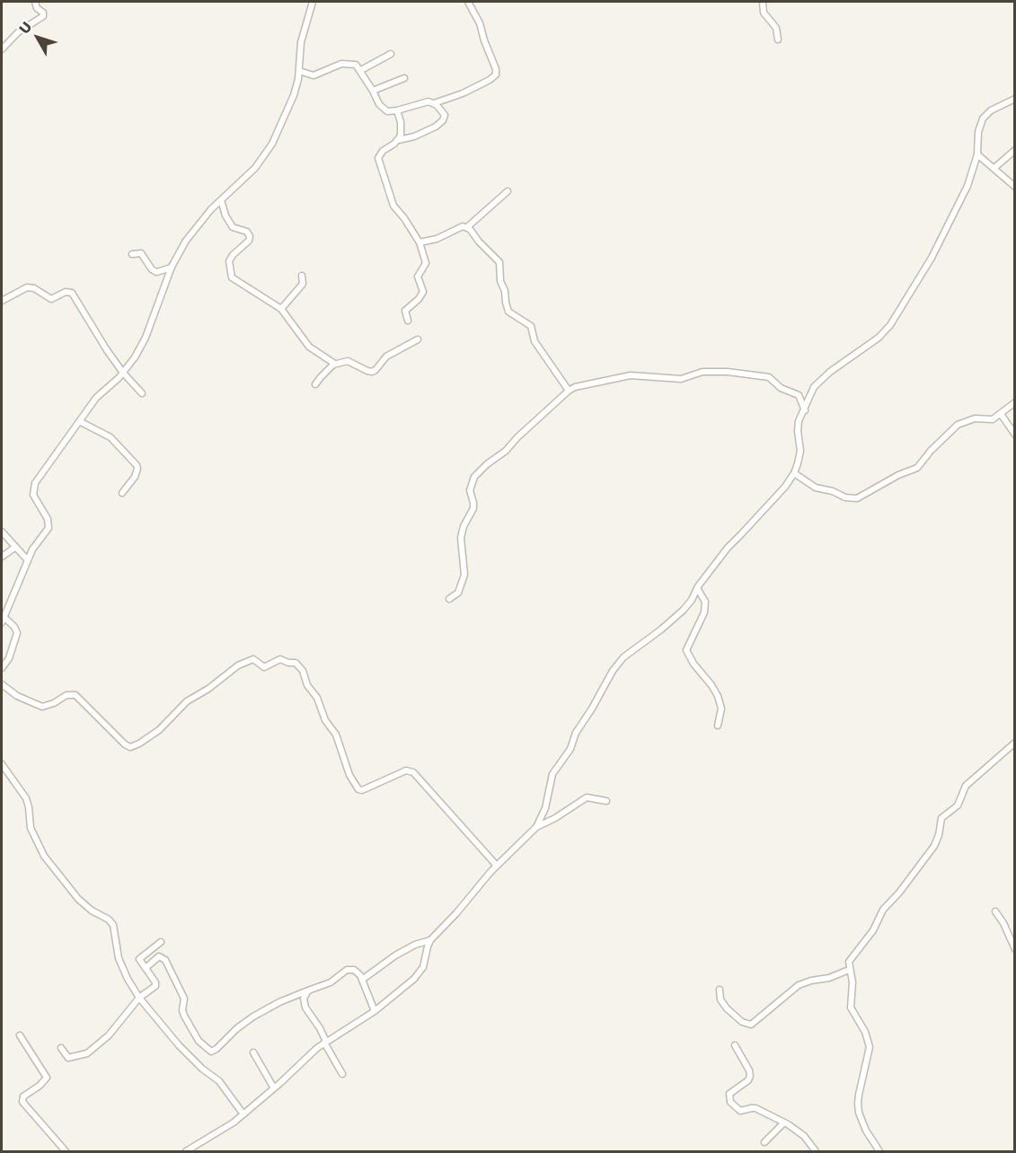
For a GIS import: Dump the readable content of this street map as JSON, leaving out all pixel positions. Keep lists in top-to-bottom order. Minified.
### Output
{"north":"top left"}
